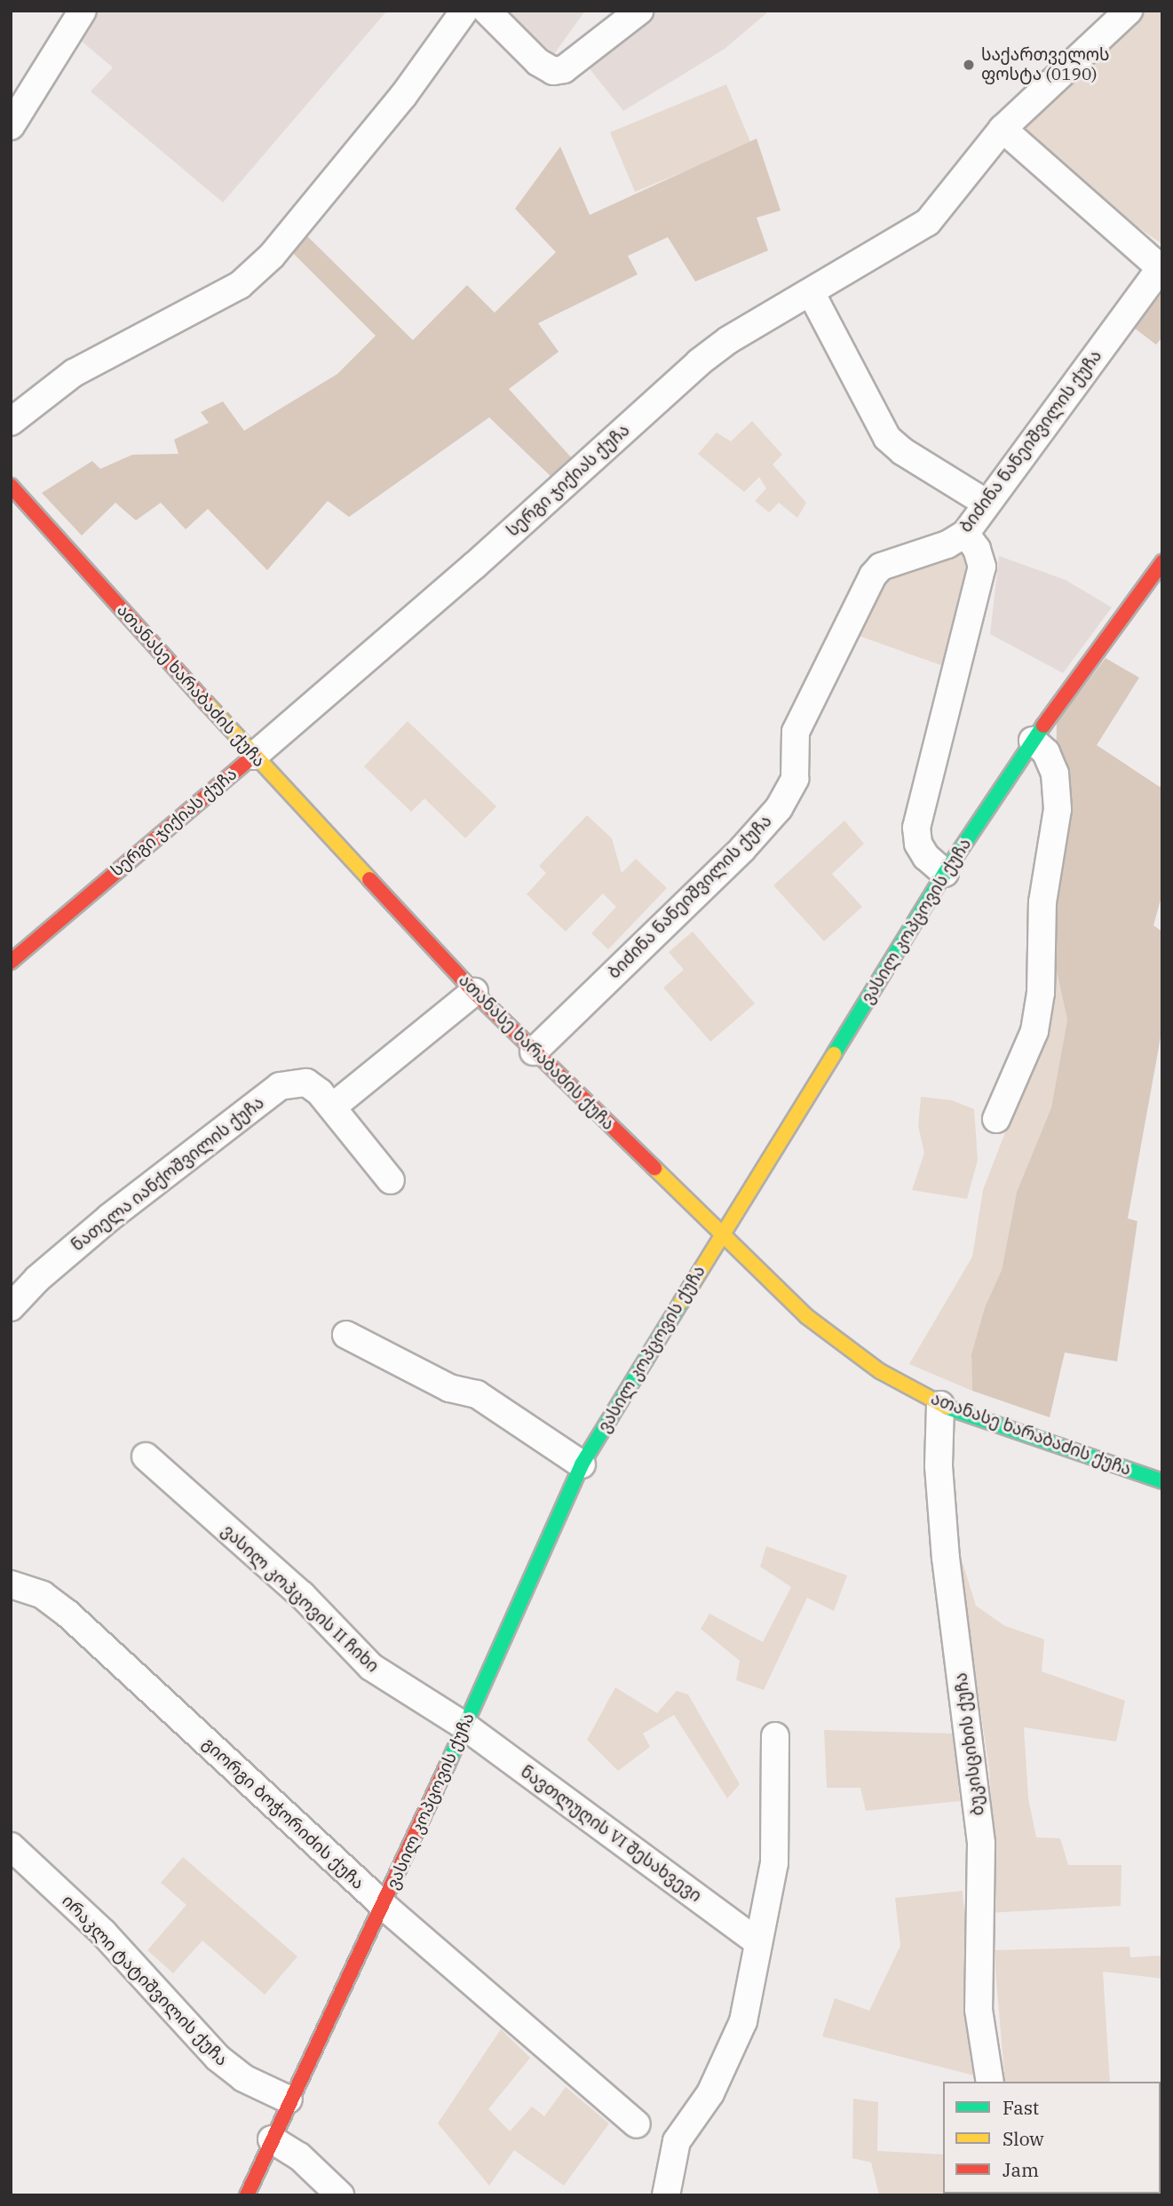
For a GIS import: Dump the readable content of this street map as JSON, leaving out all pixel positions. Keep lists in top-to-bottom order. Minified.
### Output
{"streets":{"street":["ბიძინა ნანეიშვილის ქუჩა","სერგი ჯიქიას ქუჩა","ათანასე ხარაბაძის ქუჩა","ვასილ კოპცოვის ქუჩა","ნათელა იანქოშვილის ქუჩა","ვასილ კოპცოვის II ჩიხი","ბუკისციხის ქუჩა","გიორგი ბოჭორიძის ქუჩა","ნავთლუღის VI შესახვევი","ირაკლი ტატიშვილის ქუჩა"]},"crossings":[["ბიძინა ნანეიშვილის ქუჩა","ათანასე ხარაბაძის ქუჩა"],["სერგი ჯიქიას ქუჩა","ათანასე ხარაბაძის ქუჩა"],["ათანასე ხარაბაძის ქუჩა","ვასილ კოპცოვის ქუჩა"],["ათანასე ხარაბაძის ქუჩა","ბუკისციხის ქუჩა"],["ვასილ კოპცოვის ქუჩა","ვასილ კოპცოვის II ჩიხი"],["ვასილ კოპცოვის ქუჩა","გიორგი ბოჭორიძის ქუჩა"],["ვასილ კოპცოვის ქუჩა","ნავთლუღის VI შესახვევი"],["ვასილ კოპცოვის ქუჩა","ირაკლი ტატიშვილის ქუჩა"],["ვასილ კოპცოვის II ჩიხი","ნავთლუღის VI შესახვევი"]],"places":["საქართველოს ფოსტა (0190)"],"legend":["Fast","Slow","Jam"]}
